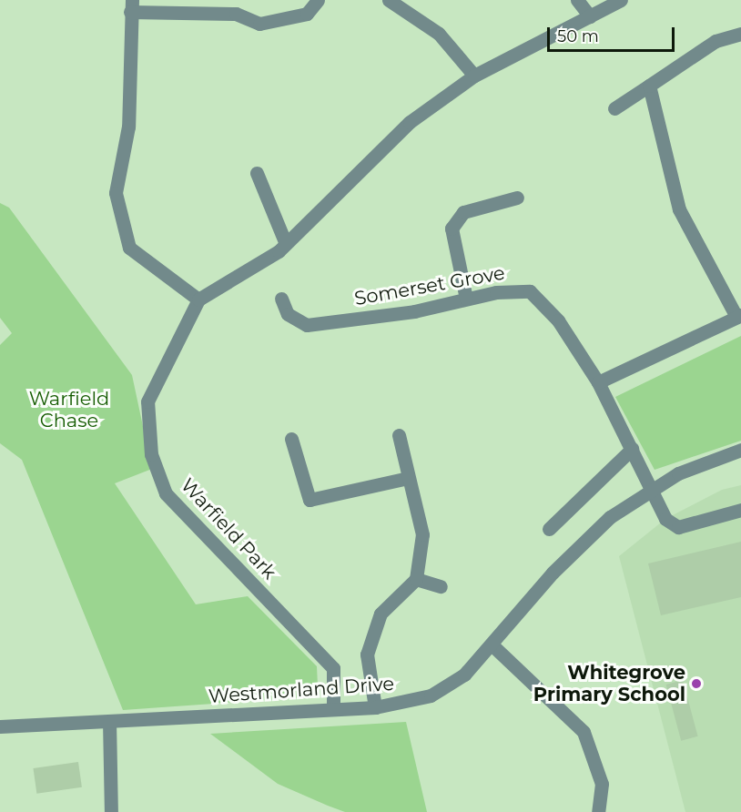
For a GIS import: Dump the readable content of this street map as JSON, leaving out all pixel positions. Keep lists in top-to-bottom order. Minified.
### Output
{"streets":{"street":["Somerset Grove","Warfield Park","Westmorland Drive"]},"crossings":[["Somerset Grove","Westmorland Drive"],["Warfield Park","Westmorland Drive"]],"parks":["Warfield Chase"],"places":["Whitegrove Primary School"],"scale_bar":"50 m"}
